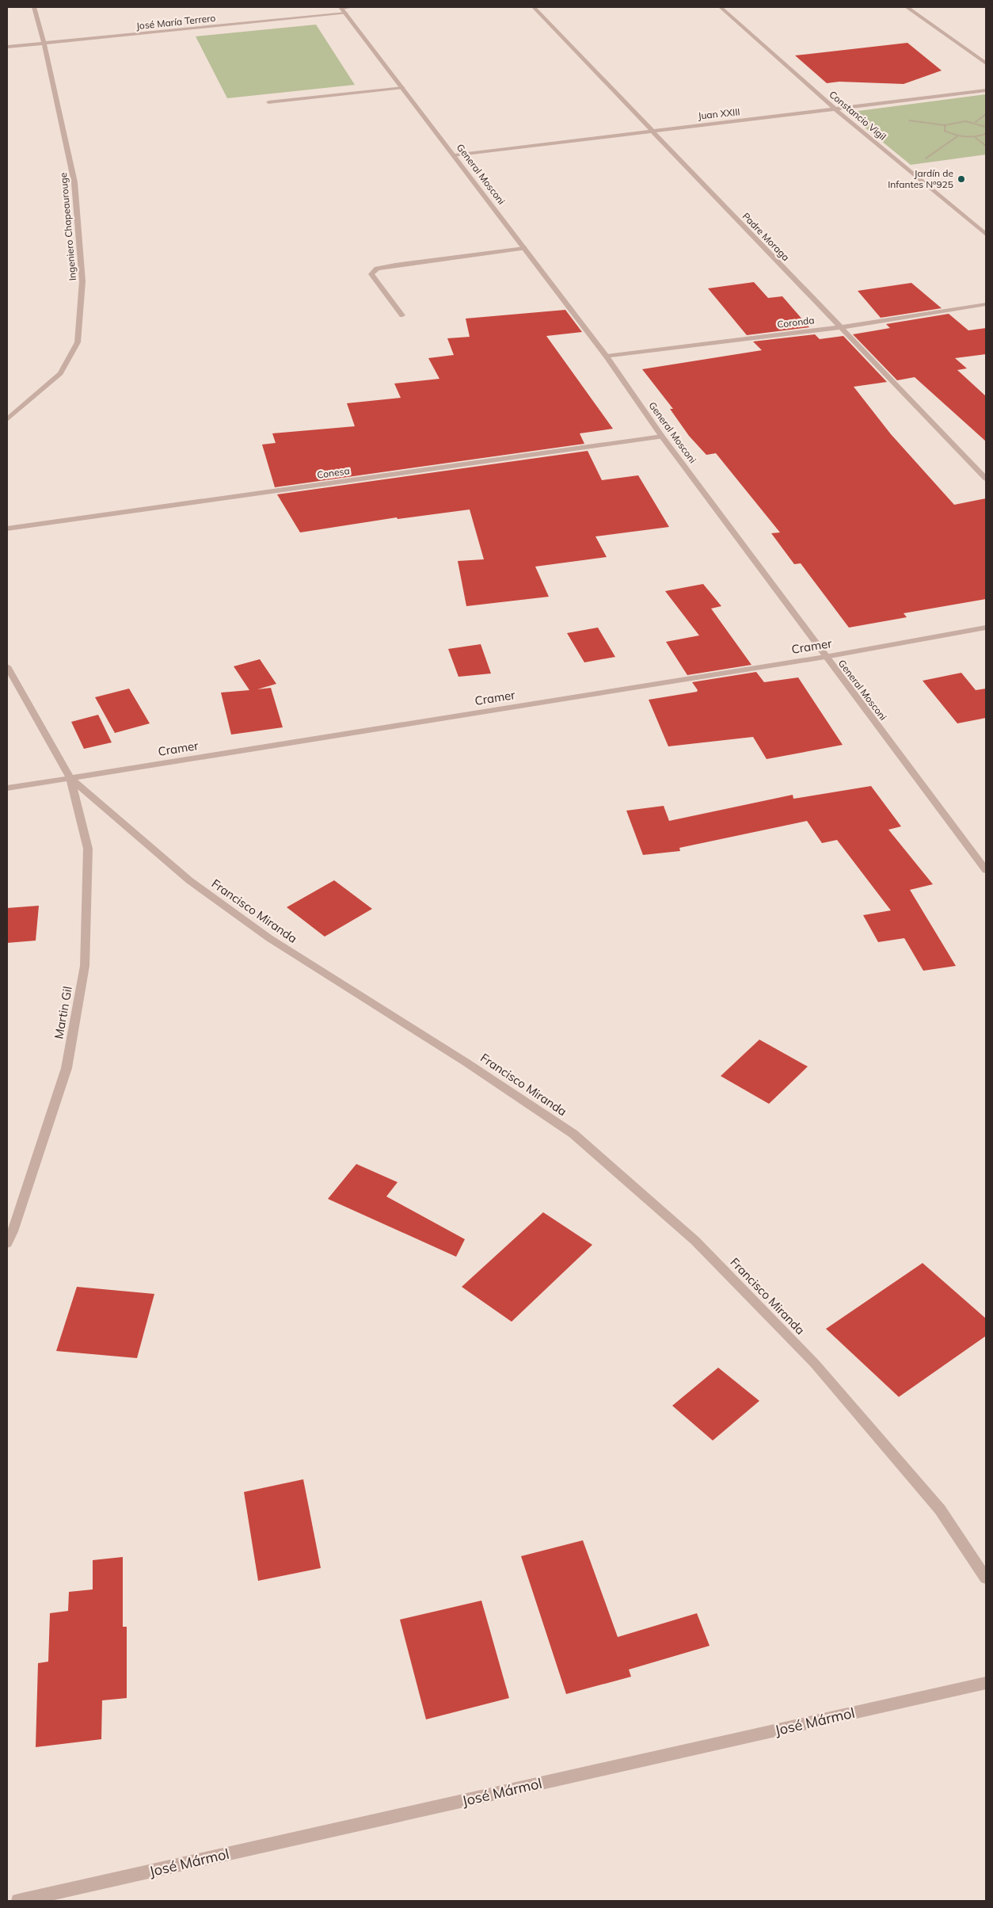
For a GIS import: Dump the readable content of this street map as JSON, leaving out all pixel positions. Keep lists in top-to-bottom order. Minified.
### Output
{"streets":{"street":["José María Terrero","Juan XXIII","Constancio Vigil","General Mosconi","Ingeniero Chapeaurouge","Padre Moraga","Coronda","Conesa","Cramer","Francisco Miranda","Martin Gil","José Mármol"]},"crossings":[["José María Terrero","General Mosconi"],["José María Terrero","Ingeniero Chapeaurouge"],["Juan XXIII","Constancio Vigil"],["Juan XXIII","General Mosconi"],["Juan XXIII","Padre Moraga"],["General Mosconi","Coronda"],["General Mosconi","Conesa"],["General Mosconi","Cramer"],["Padre Moraga","Coronda"],["Cramer","Francisco Miranda"],["Cramer","Martin Gil"],["Francisco Miranda","Martin Gil"]],"places":["Jardín de Infantes Nº925"]}
